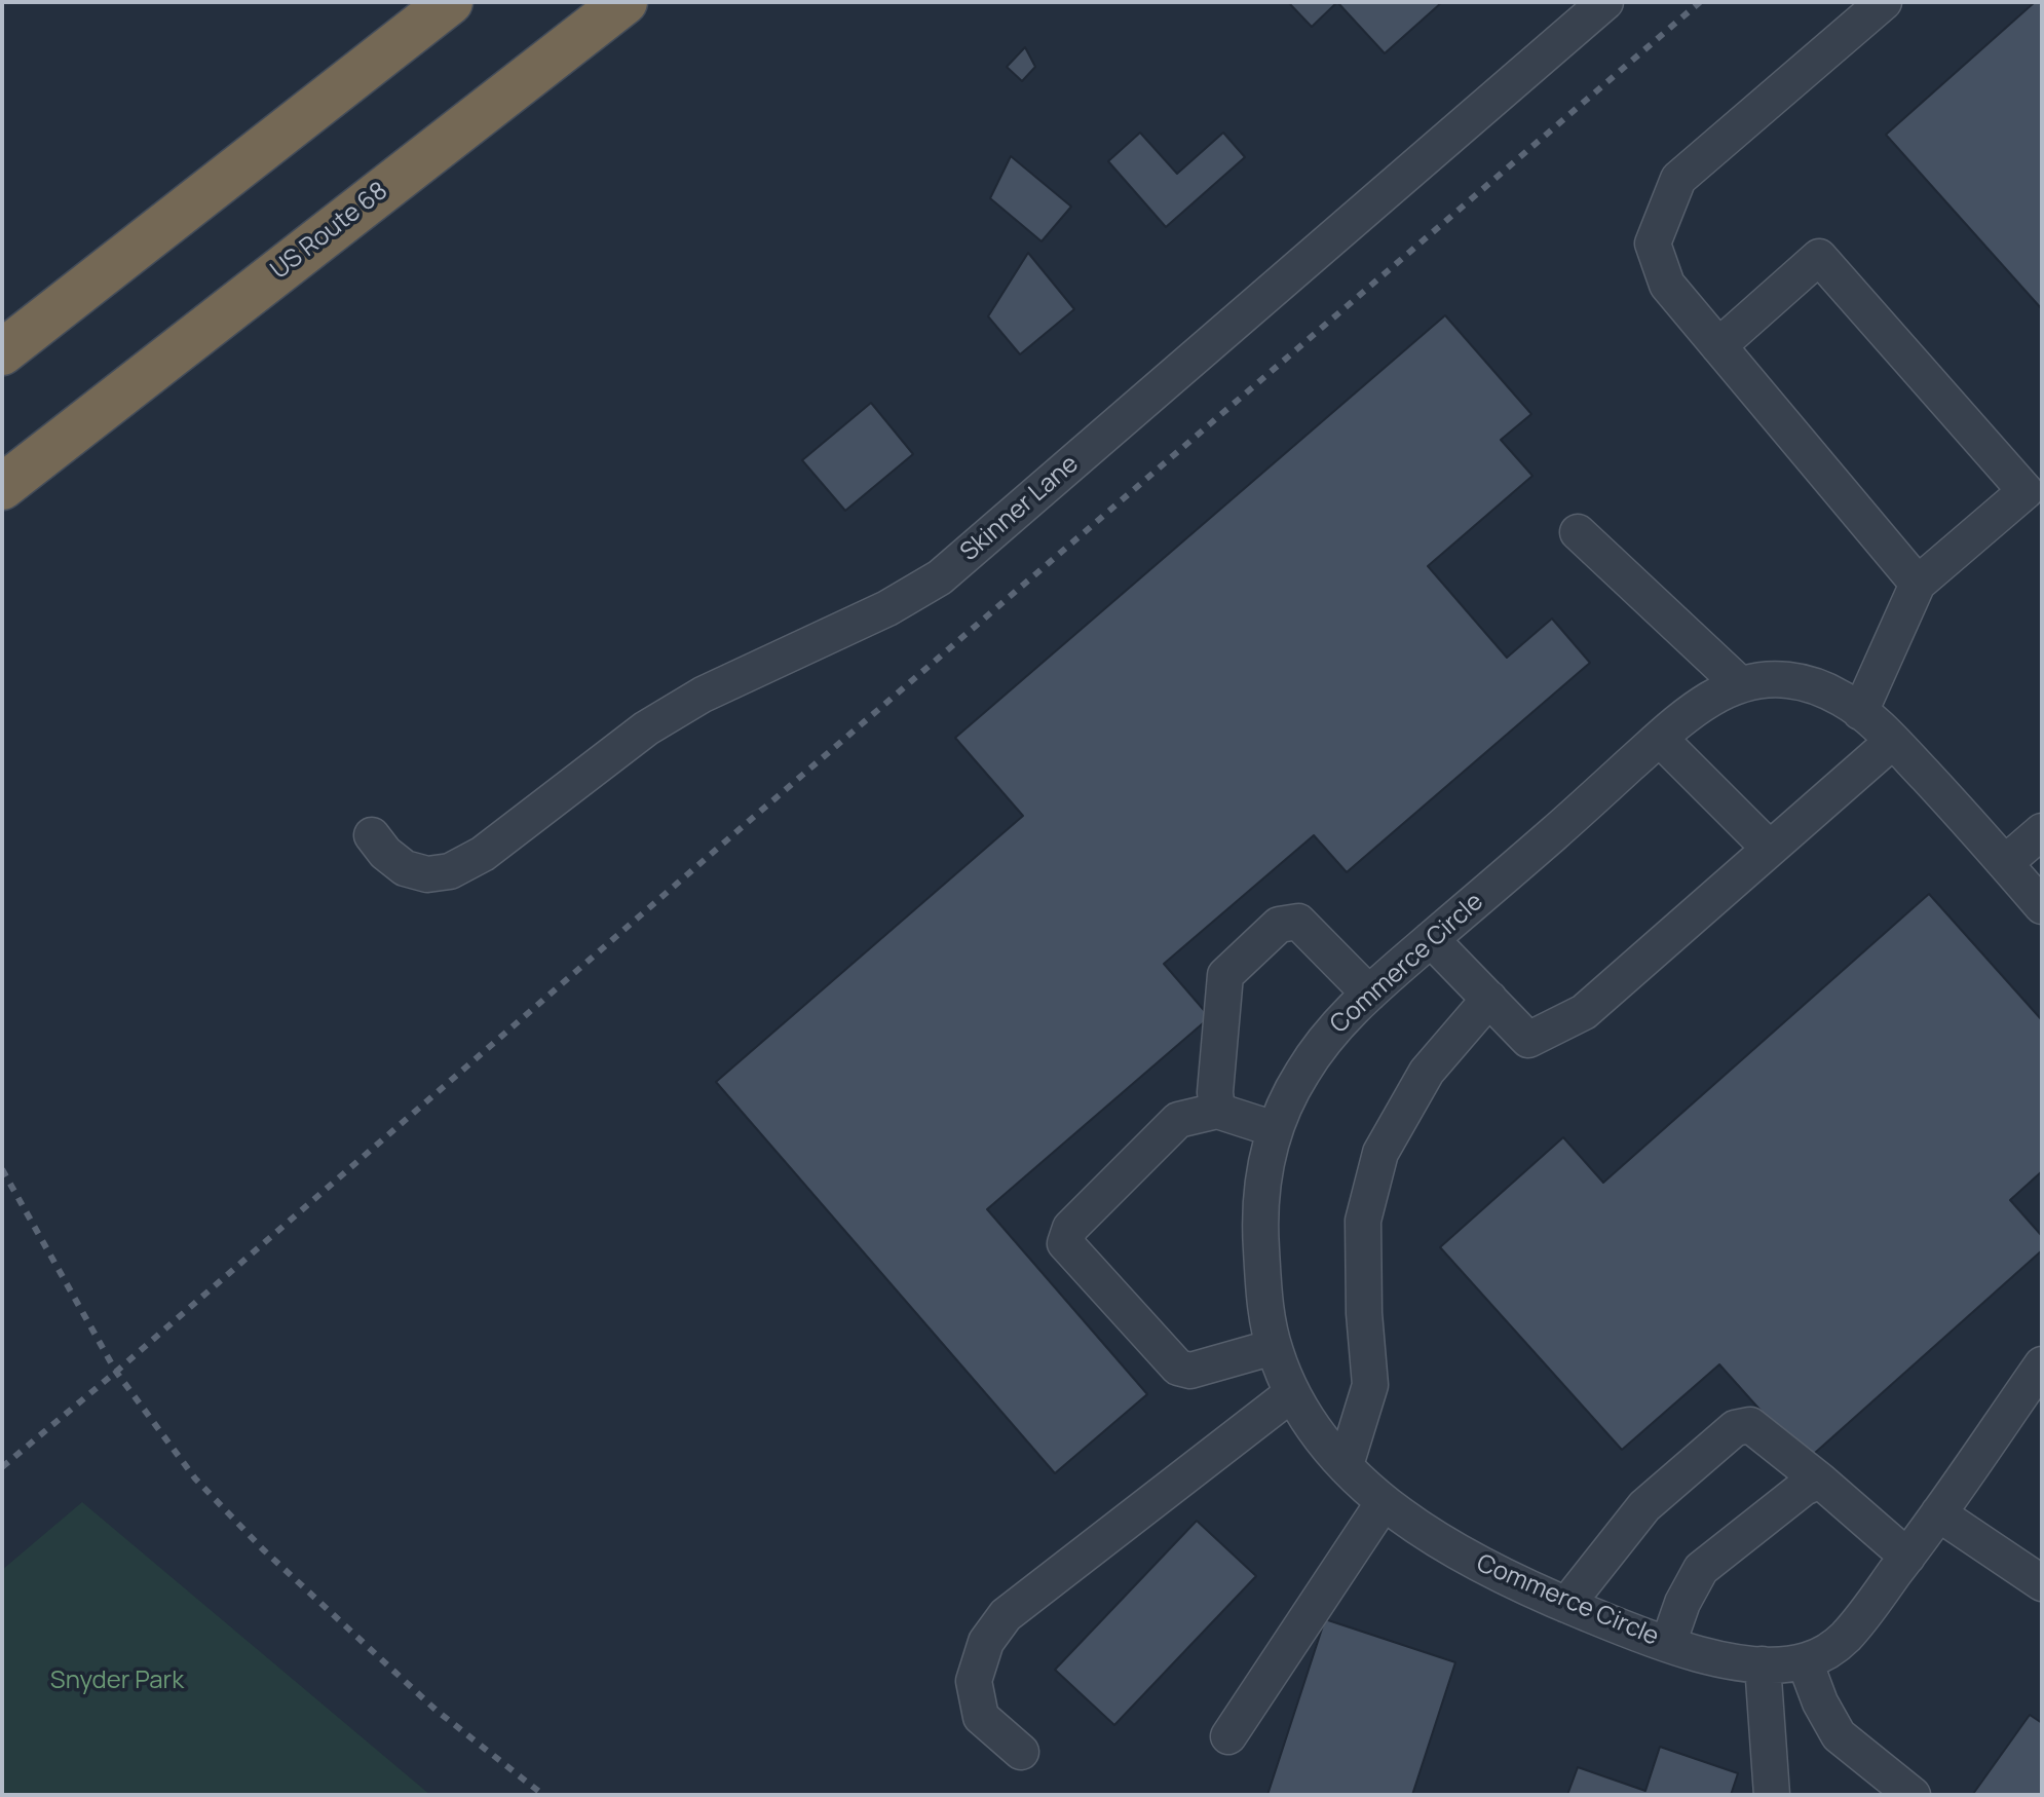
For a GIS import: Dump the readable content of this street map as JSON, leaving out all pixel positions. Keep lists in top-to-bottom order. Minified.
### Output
{"streets":{"highway":["US Route 68"],"street":["Skinner Lane","Commerce Circle"]},"parks":["Snyder Park"]}
